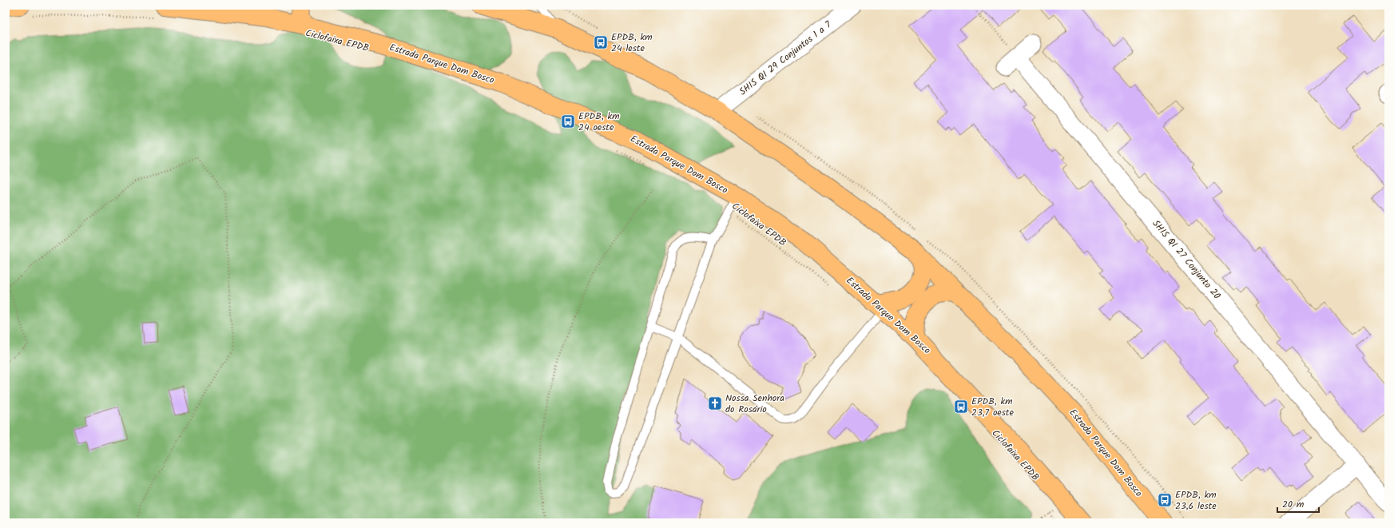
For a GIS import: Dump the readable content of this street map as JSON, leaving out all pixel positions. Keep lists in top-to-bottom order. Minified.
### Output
{"streets":{"main road":["Estrada Parque Dom Bosco"],"street":["SHIS QI 29 Conjuntos 1 a 7","SHIS QI 27 Conjunto 20"],"path":["Ciclofaixa EPDB"]},"crossings":[["Ciclofaixa EPDB","Estrada Parque Dom Bosco"],["SHIS QI 29 Conjuntos 1 a 7","Estrada Parque Dom Bosco"]],"places":{"bus stop":["EPDB, km 24 leste","EPDB, km 24 oeste","EPDB, km 23,7 oeste","EPDB, km 23,6 leste"],"church":["Nossa Senhora do Rosário"]},"scale_bar":"20 m"}
